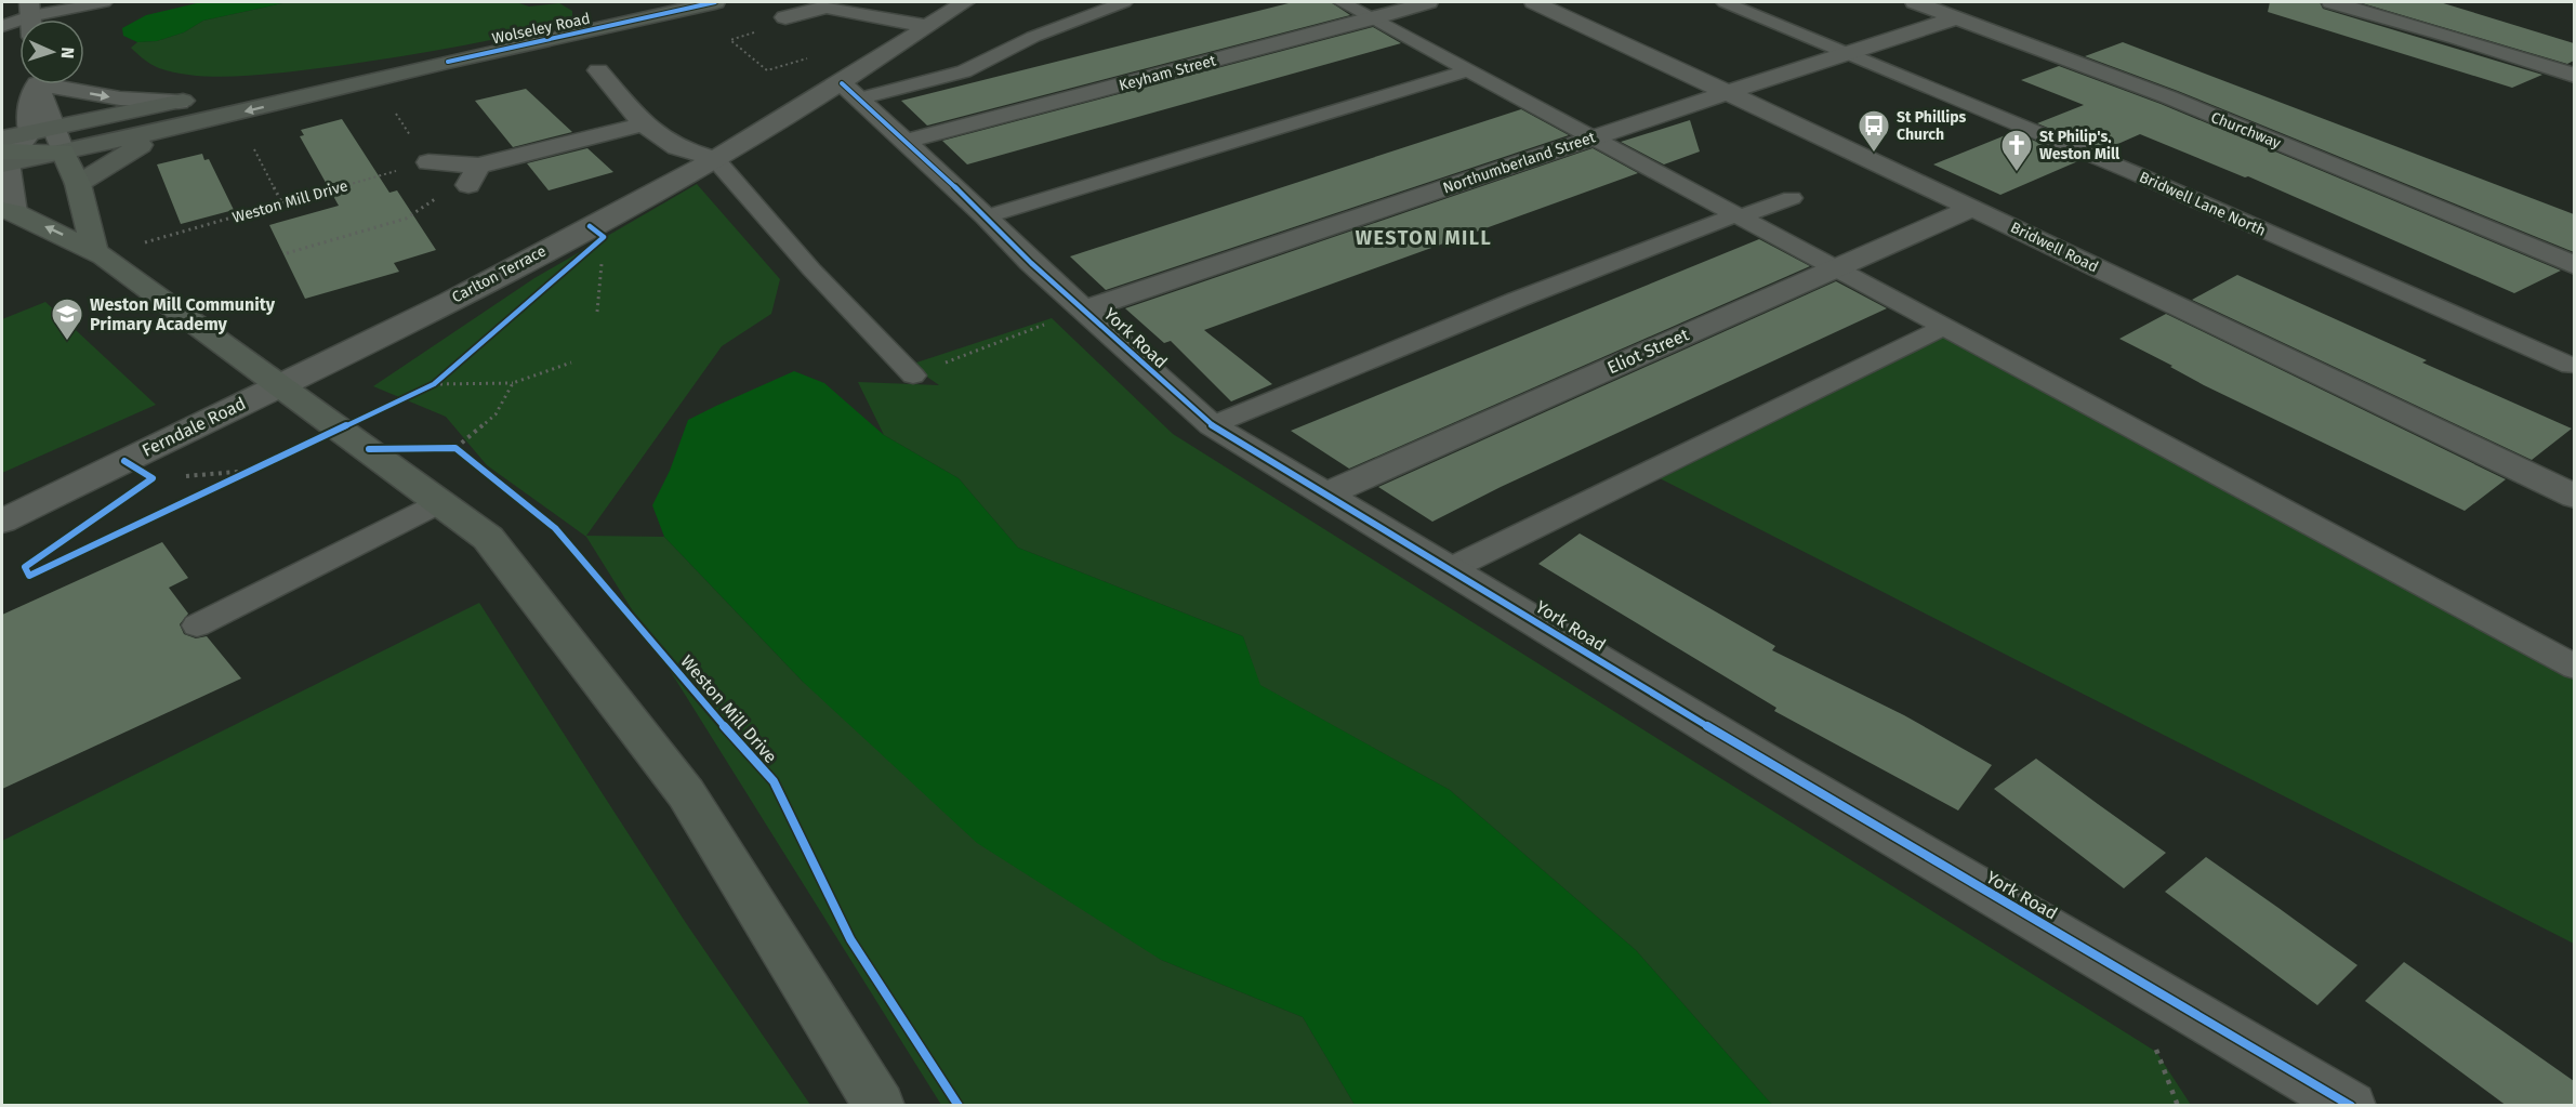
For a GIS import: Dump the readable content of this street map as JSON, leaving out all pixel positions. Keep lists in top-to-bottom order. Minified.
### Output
{"streets":{"street":["Wolseley Road","Keyham Street","Churchway","Northumberland Street","Bridwell Road","Carlton Terrace","York Road","Eliot Street","Ferndale Road"],"lane":["Bridwell Lane North"],"cycle path":["Weston Mill Drive"]},"crossings":[["Keyham Street","York Road"],["Churchway","Northumberland Street"],["Northumberland Street","Bridwell Lane North"],["Northumberland Street","Bridwell Road"],["Northumberland Street","York Road"],["Bridwell Road","Eliot Street"],["Carlton Terrace","York Road"],["Carlton Terrace","Ferndale Road"],["York Road","Eliot Street"]],"districts":["WESTON MILL"],"places":{"bus stop":["St Phillips Church"],"church":["St Philip's, Weston Mill"],"school or university":["Weston Mill Community Primary Academy"]},"north":"right"}
